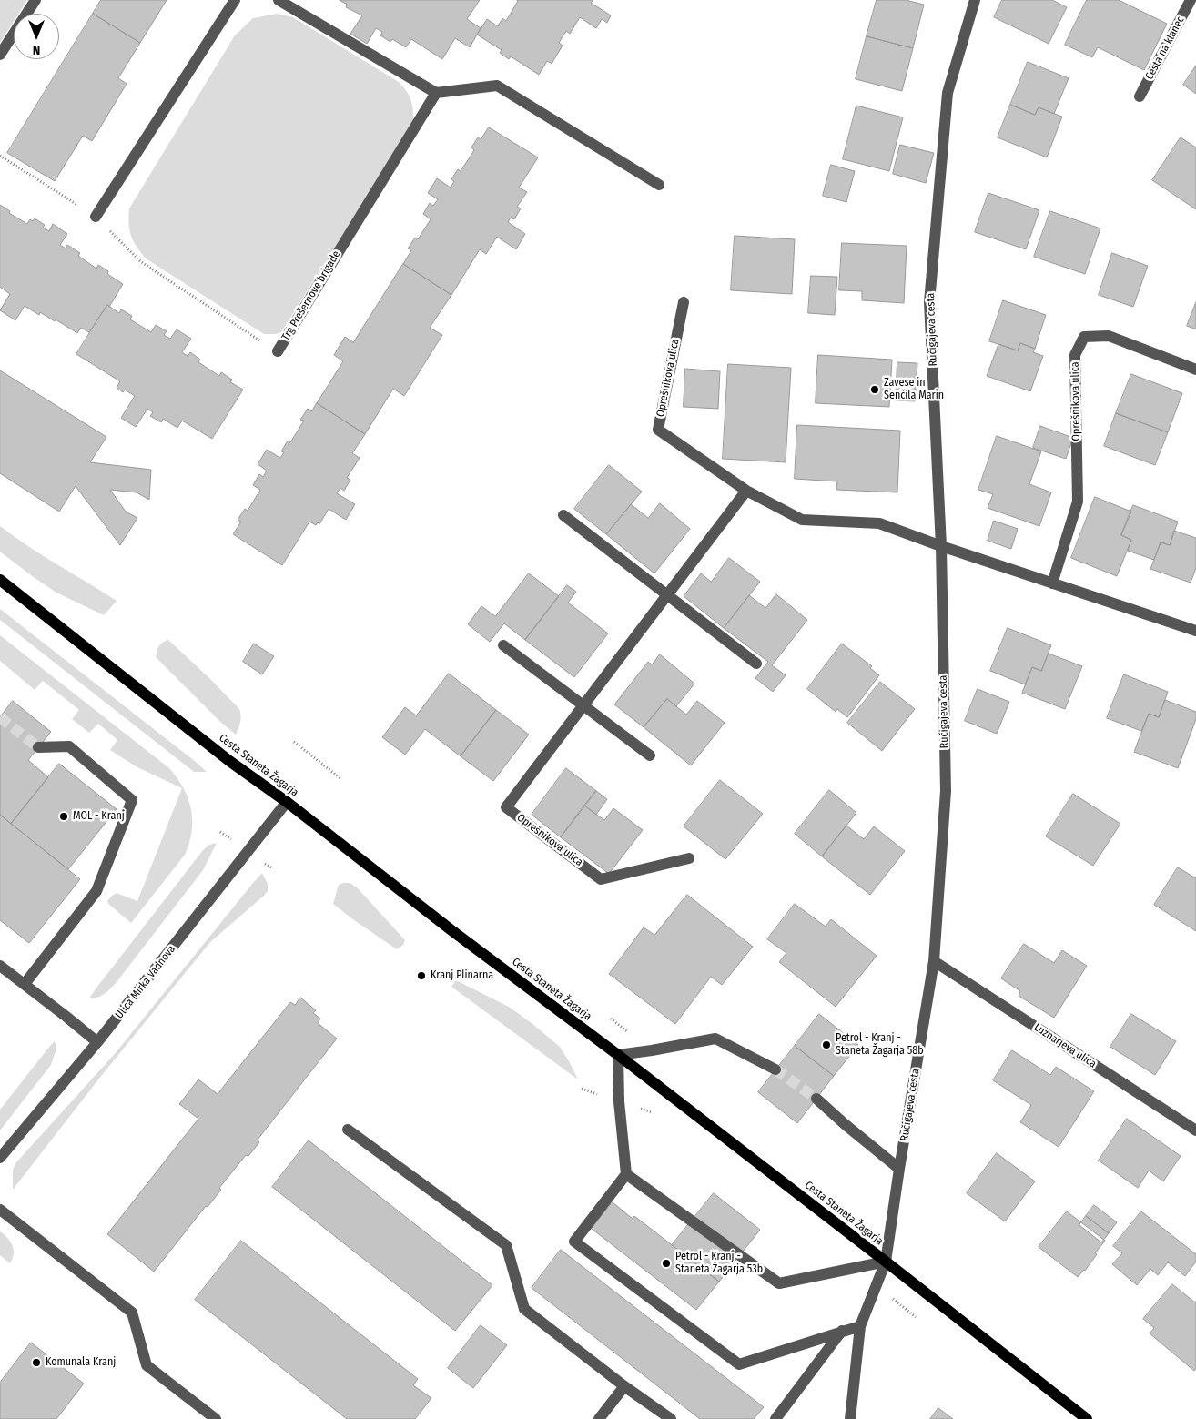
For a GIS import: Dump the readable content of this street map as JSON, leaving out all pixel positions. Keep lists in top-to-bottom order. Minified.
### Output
{"streets":{"main road":["Cesta Staneta Žagarja"],"street":["Cesta na klanec","Trg Prešernove brigade","Ručigajeva cesta","Oprešnikova ulica","Ulica Mirka Vadnova","Luznarjeva ulica"]},"crossings":[["Ručigajeva cesta","Oprešnikova ulica"],["Ručigajeva cesta","Cesta Staneta Žagarja"],["Ručigajeva cesta","Luznarjeva ulica"],["Cesta Staneta Žagarja","Ulica Mirka Vadnova"]],"places":["Zavese in Senčila Marin","MOL - Kranj","Kranj Plinarna","Petrol - Kranj - Staneta Žagarja 58b","Petrol - Kranj - Staneta Žagarja 53b","Komunala Kranj"],"north":"bottom"}
